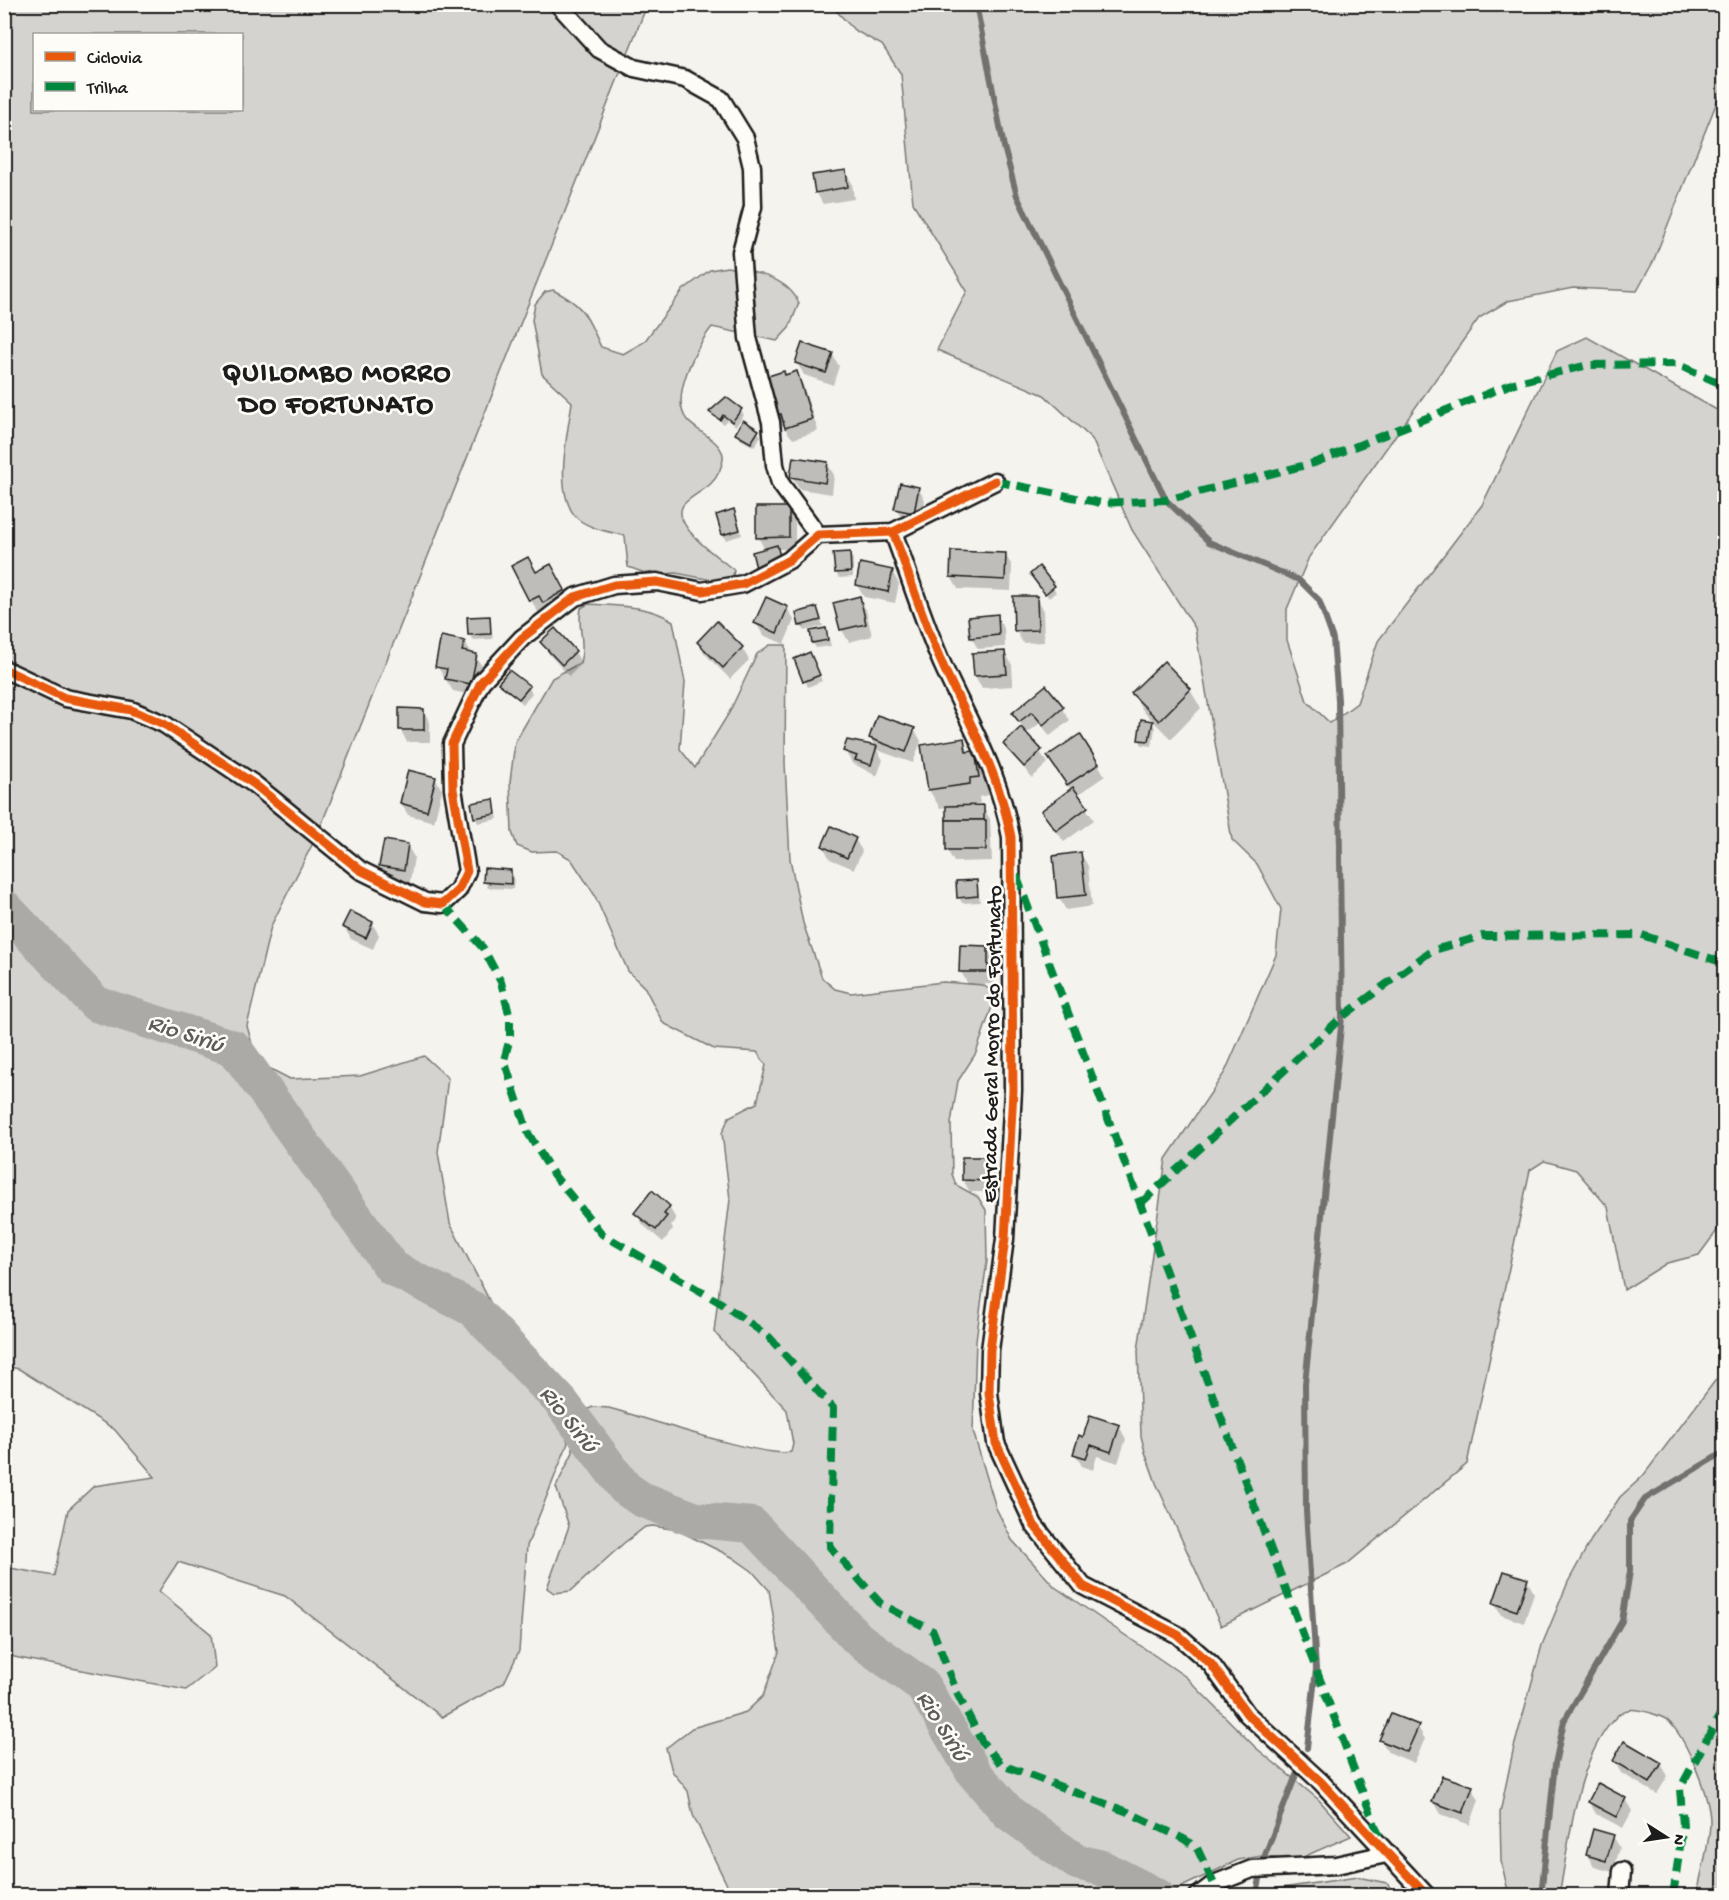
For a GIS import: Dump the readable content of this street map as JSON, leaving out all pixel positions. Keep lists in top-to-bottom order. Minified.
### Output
{"streets":{"street":["Estrada Geral Morro do Fortunato"]},"districts":["QUILOMBO MORRO DO FORTUNATO"],"water":["Rio Siriú"],"legend":["Ciclovia","Trilha"],"north":"right"}
